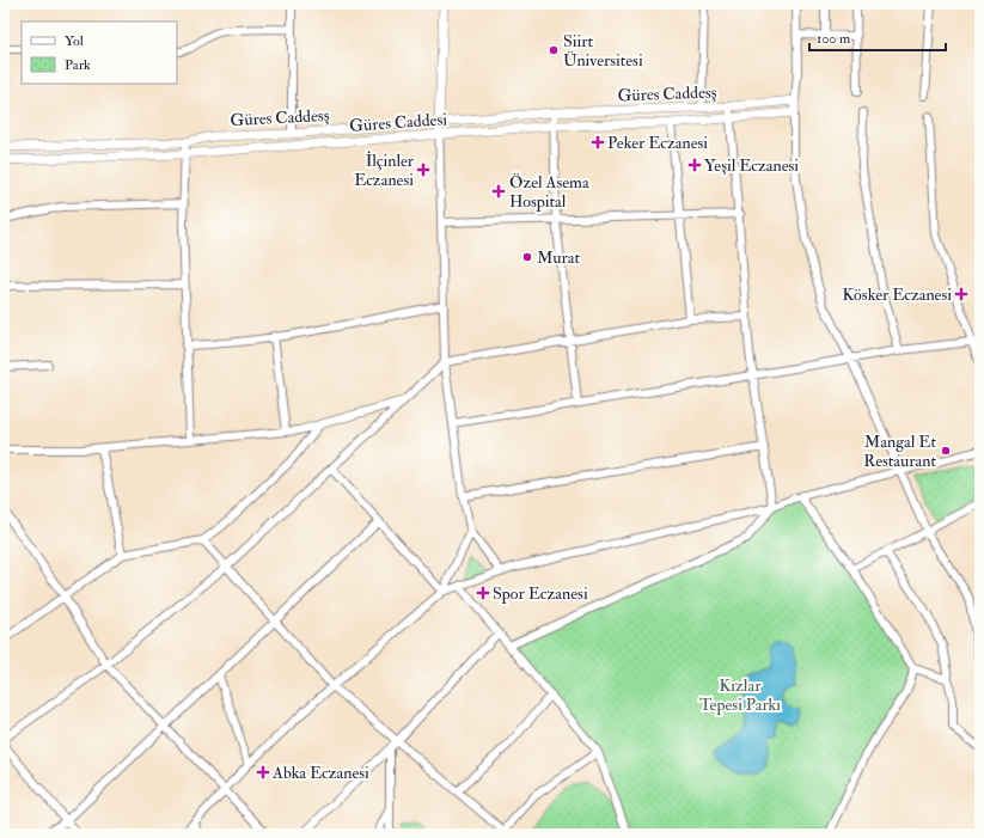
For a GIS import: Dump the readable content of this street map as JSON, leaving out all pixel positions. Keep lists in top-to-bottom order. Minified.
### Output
{"streets":{"street":["Güres Caddesş","Güres Caddesi"]},"parks":["Kızlar Tepesi Parkı"],"places":{"other":["Siirt Üniversitesi","Murat","Mangal Et Restaurant"],"health":["Peker Eczanesi","Yeşil Eczanesi","İlçinler Eczanesi","Özel Asema Hospital","Kösker Eczanesi","Spor Eczanesi","Abka Eczanesi"]},"legend":["Yol","Park"],"scale_bar":"100 m"}
